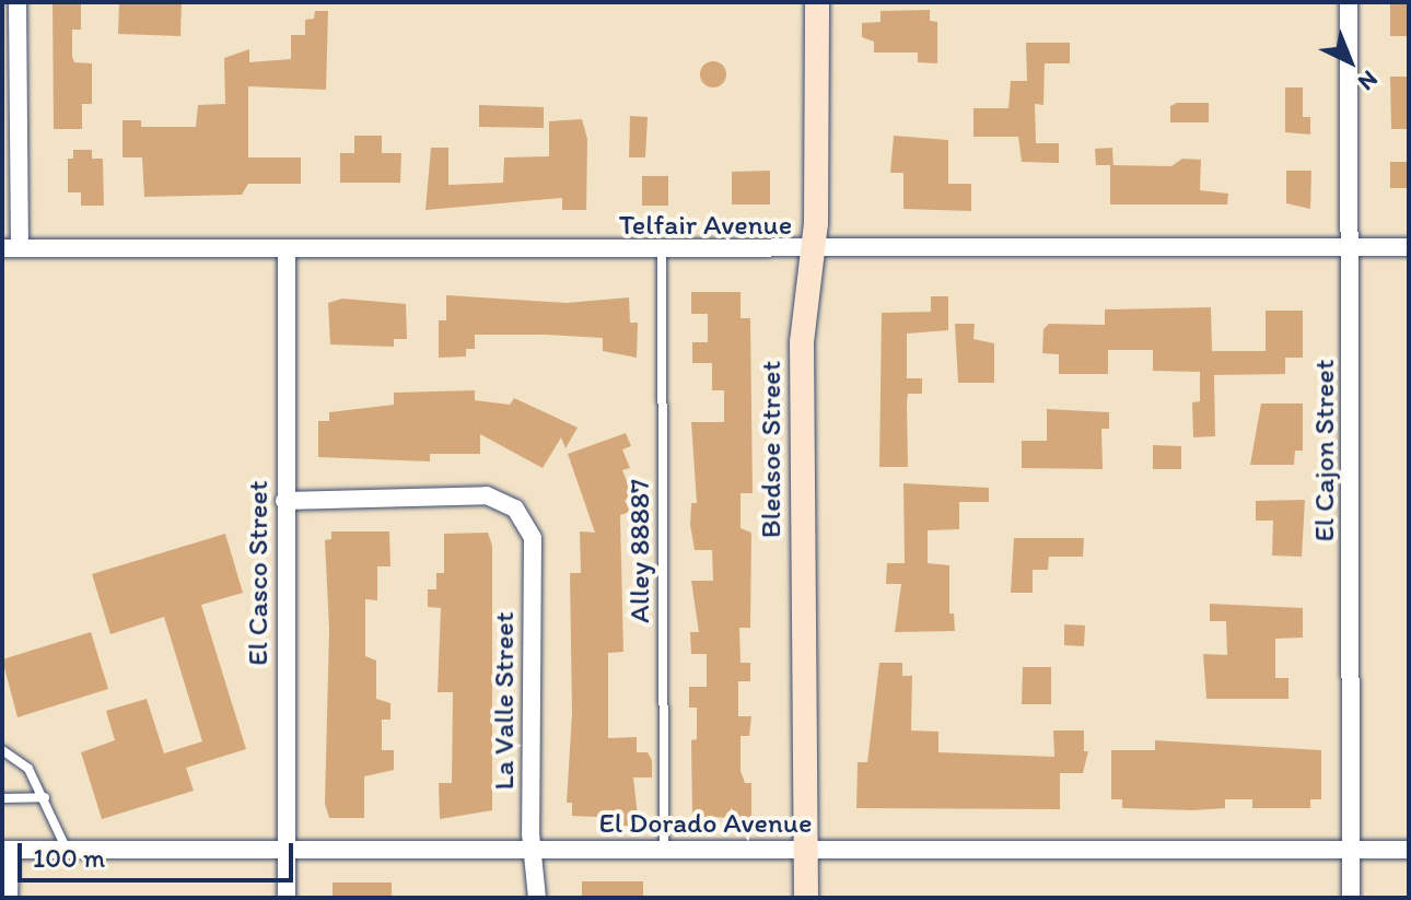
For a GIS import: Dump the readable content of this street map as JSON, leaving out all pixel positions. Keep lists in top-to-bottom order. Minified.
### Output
{"streets":{"street":["Telfair Avenue","Bledsoe Street","El Cajon Street","El Casco Street","La Valle Street","El Dorado Avenue"],"lane":["Alley 88887"]},"crossings":[["Telfair Avenue","Bledsoe Street"],["Telfair Avenue","El Cajon Street"],["Telfair Avenue","Alley 88887"],["Telfair Avenue","El Casco Street"],["Bledsoe Street","El Dorado Avenue"],["El Cajon Street","El Dorado Avenue"],["Alley 88887","El Dorado Avenue"],["El Casco Street","La Valle Street"],["El Casco Street","El Dorado Avenue"],["La Valle Street","El Dorado Avenue"]],"scale_bar":"100 m","north":"bottom right"}
